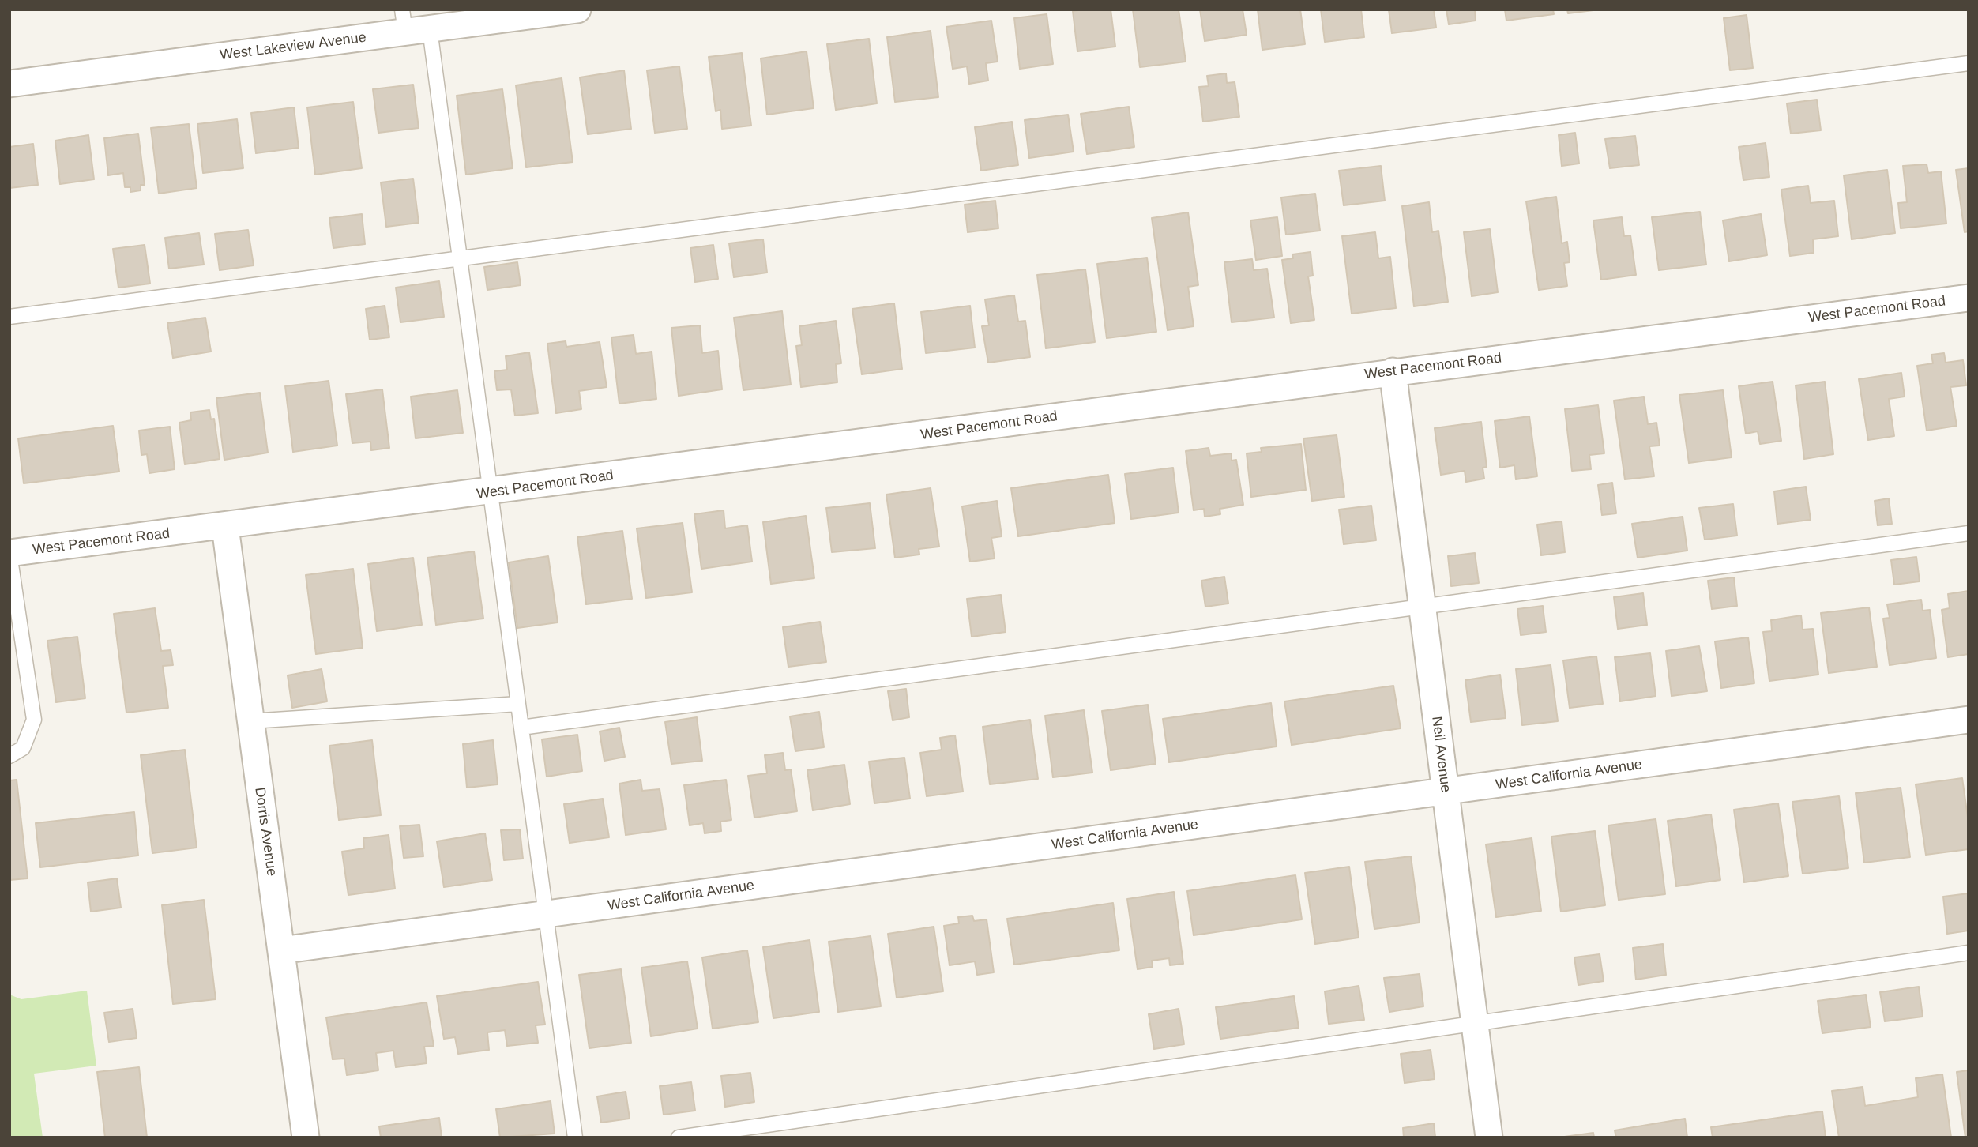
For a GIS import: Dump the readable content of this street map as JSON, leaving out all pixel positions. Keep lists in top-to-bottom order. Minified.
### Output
{"streets":{"street":["West Lakeview Avenue","West Pacemont Road","Neil Avenue","West California Avenue","Dorris Avenue"]},"crossings":[["West Pacemont Road","Neil Avenue"],["West Pacemont Road","Dorris Avenue"],["Neil Avenue","West California Avenue"],["West California Avenue","Dorris Avenue"]]}
